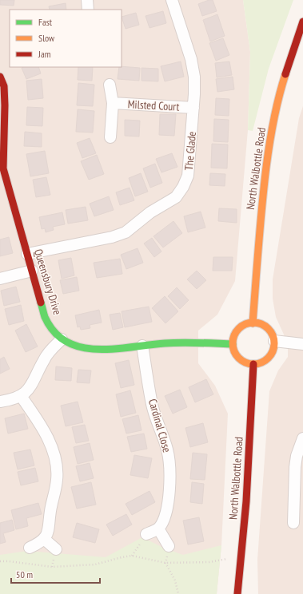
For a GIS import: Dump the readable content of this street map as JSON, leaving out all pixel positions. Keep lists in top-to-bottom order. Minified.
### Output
{"streets":{"street":["Milsted Court","The Glade","North Walbottle Road","Queensbury Drive","Cardinal Close"]},"crossings":[["Milsted Court","The Glade"],["The Glade","Queensbury Drive"],["North Walbottle Road","Queensbury Drive"],["Queensbury Drive","Cardinal Close"]],"legend":["Fast","Slow","Jam"],"scale_bar":"50 m"}
